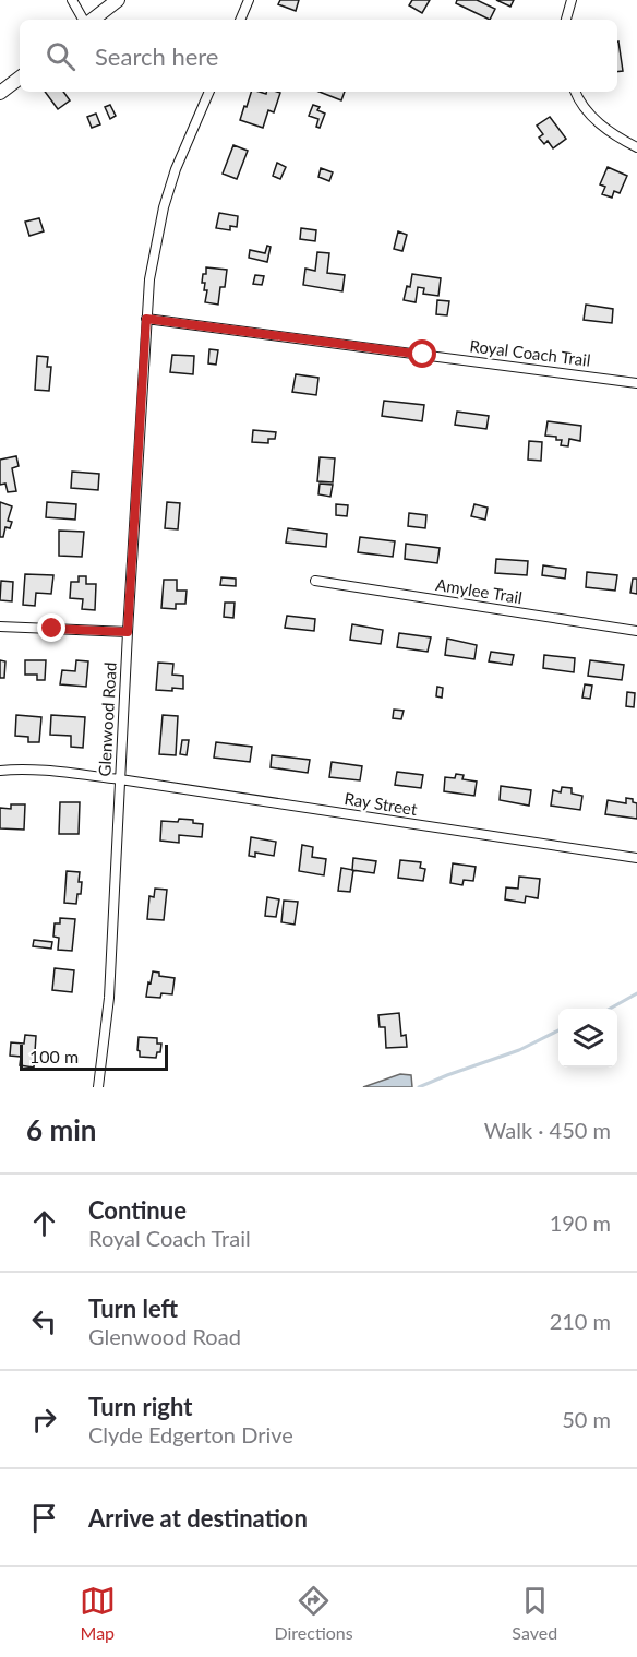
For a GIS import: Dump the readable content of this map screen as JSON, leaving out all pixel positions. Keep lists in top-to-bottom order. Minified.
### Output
{"streets":{"street":["Royal Coach Trail","Amylee Trail","Glenwood Road","Ray Street"]},"crossings":[["Royal Coach Trail","Glenwood Road"],["Glenwood Road","Ray Street"]],"scale_bar":"100 m","page":{"search":"Search here","scale":"100 m","heading":["6 min","Walk · 450 m"],"list":[["Continue","Royal Coach Trail","190 m"],["Turn left","Glenwood Road","210 m"],["Turn right","Clyde Edgerton Drive","50 m"],"Arrive at destination"],"nav":["Map","Directions","Saved"]}}
